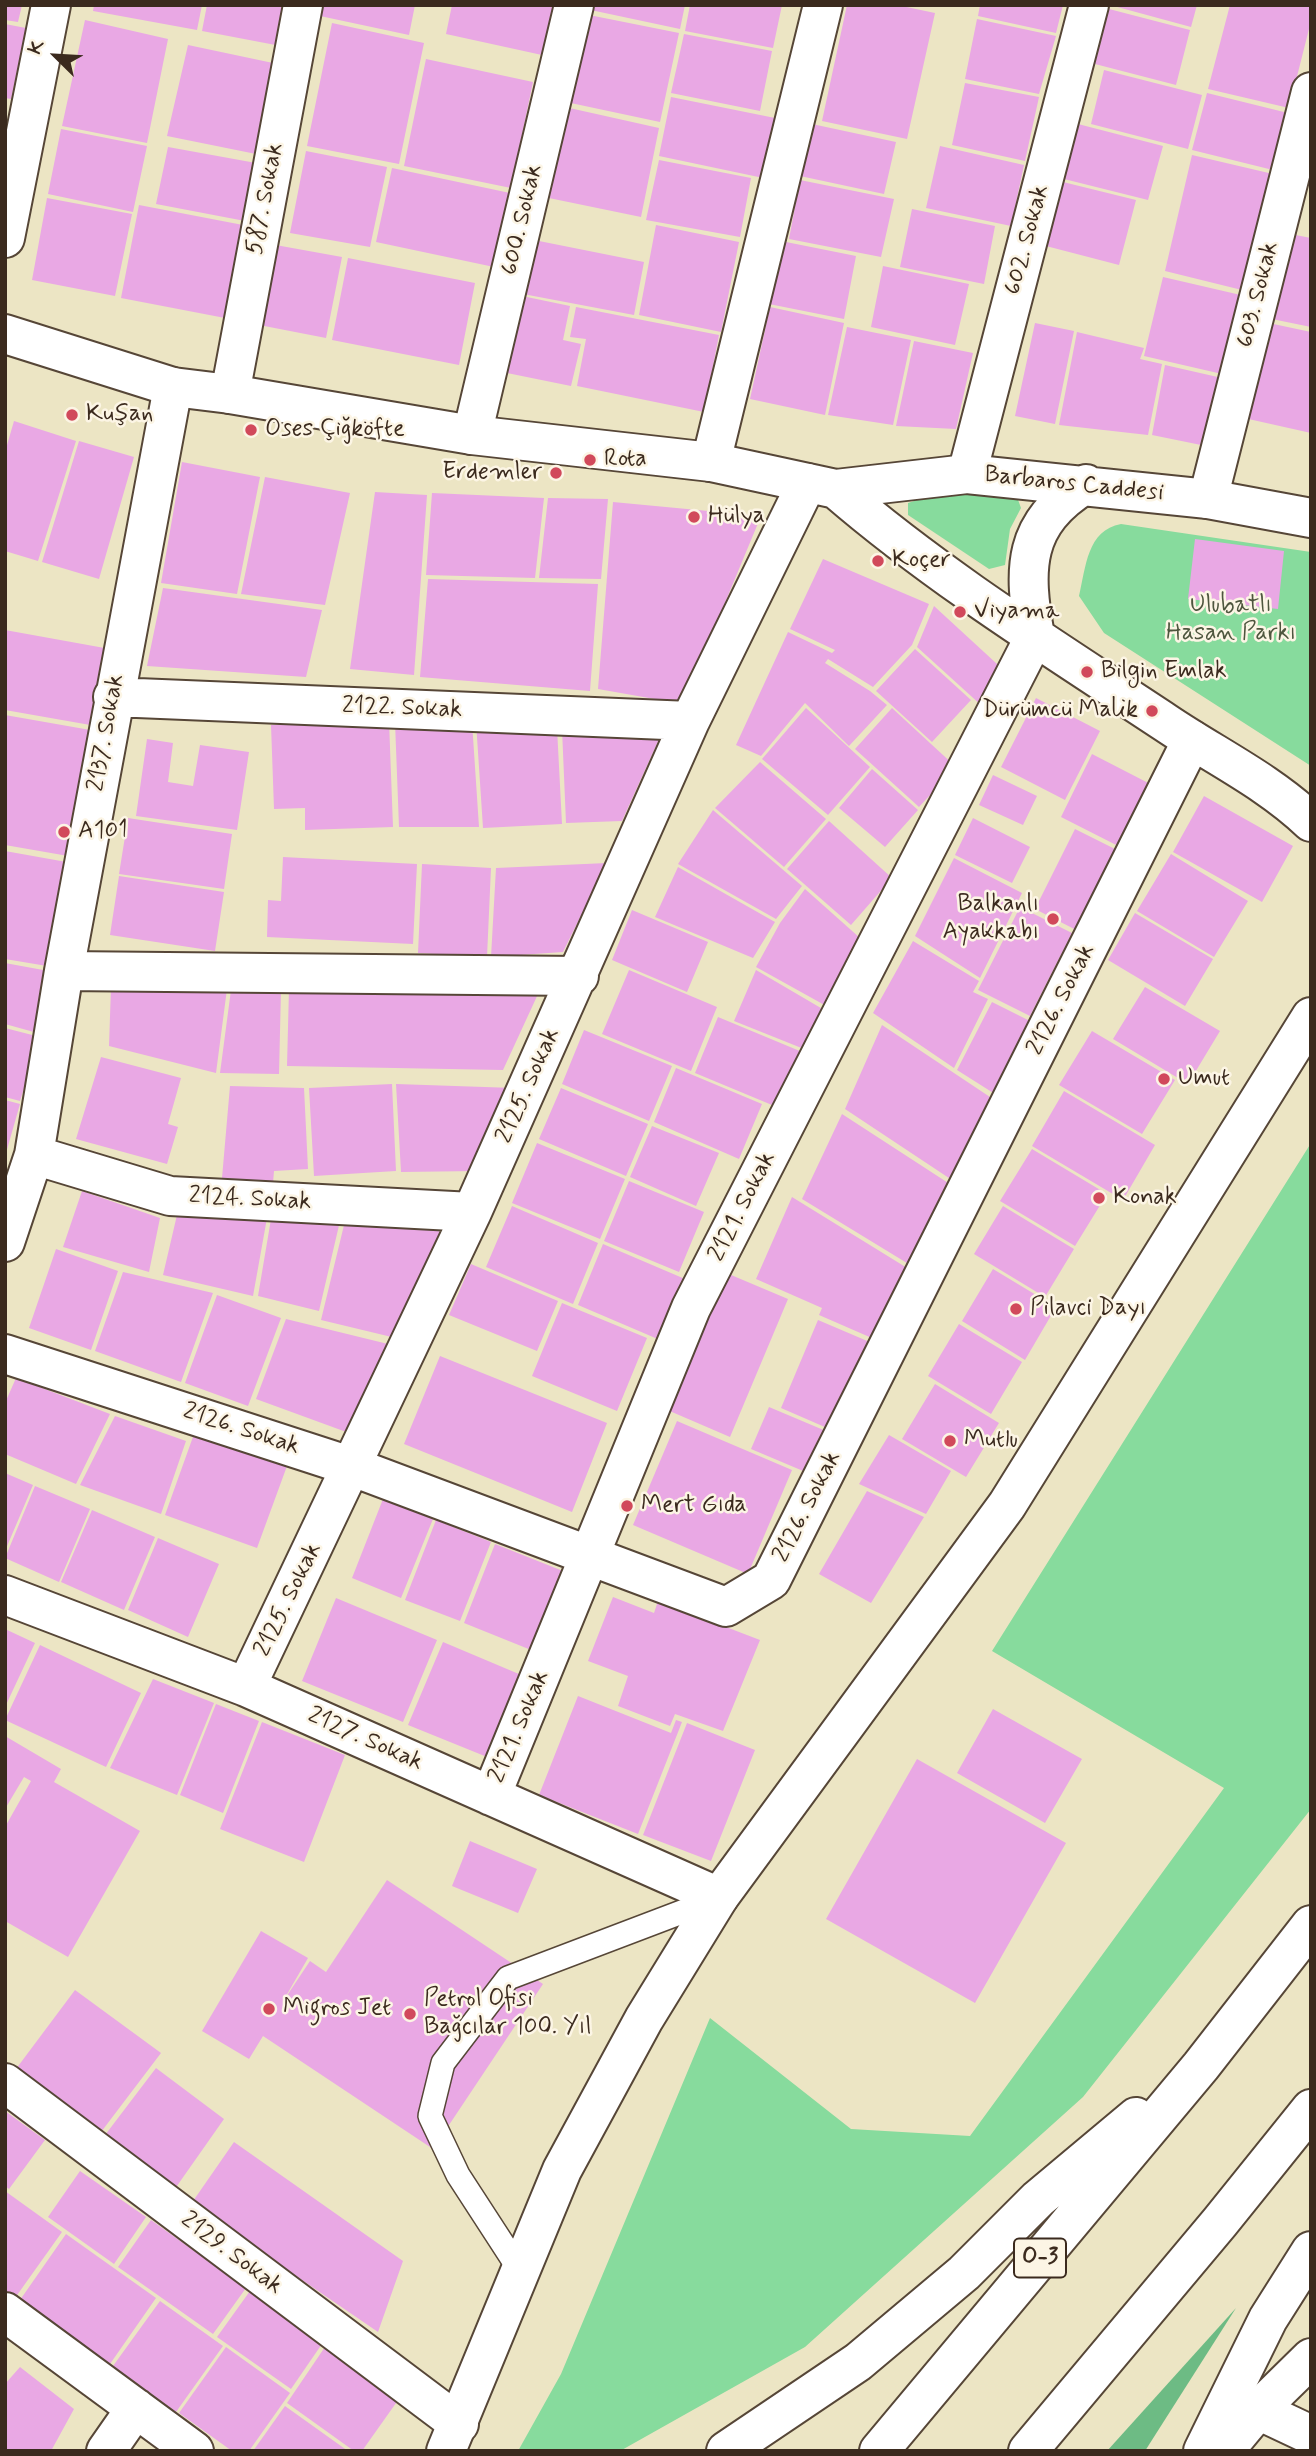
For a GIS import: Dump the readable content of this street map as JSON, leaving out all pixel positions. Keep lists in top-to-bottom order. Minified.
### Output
{"streets":{"main road":["587. Sokak","600. Sokak","602. Sokak","603. Sokak","Barbaros Caddesi","2122. Sokak","2137. Sokak","2126. Sokak","2125. Sokak","2124. Sokak","2121. Sokak","2127. Sokak","2129. Sokak","O-3"]},"crossings":[["587. Sokak","Barbaros Caddesi"],["600. Sokak","Barbaros Caddesi"],["602. Sokak","Barbaros Caddesi"],["603. Sokak","Barbaros Caddesi"],["Barbaros Caddesi","2137. Sokak"],["Barbaros Caddesi","2126. Sokak"],["Barbaros Caddesi","2125. Sokak"],["Barbaros Caddesi","2121. Sokak"],["2122. Sokak","2137. Sokak"],["2122. Sokak","2125. Sokak"],["2137. Sokak","2124. Sokak"],["2126. Sokak","2125. Sokak"],["2126. Sokak","2121. Sokak"],["2125. Sokak","2124. Sokak"],["2125. Sokak","2127. Sokak"],["2121. Sokak","2127. Sokak"]],"parks":["Ulubatlı Hasan Parkı"],"places":["Kuşan","Oses Çiğköfte","Rota","Erdemler","Hülya","Koçer","Viyama","Bilgin Emlak","Dürümcü Malik","A101","Balkanlı Ayakkabı","Umut","Konak","Pilavci Dayı","Mutlu","Mert Gıda","Migros Jet","Petrol Ofisi Bağcılar 100. Yıl"],"north":"top left"}
